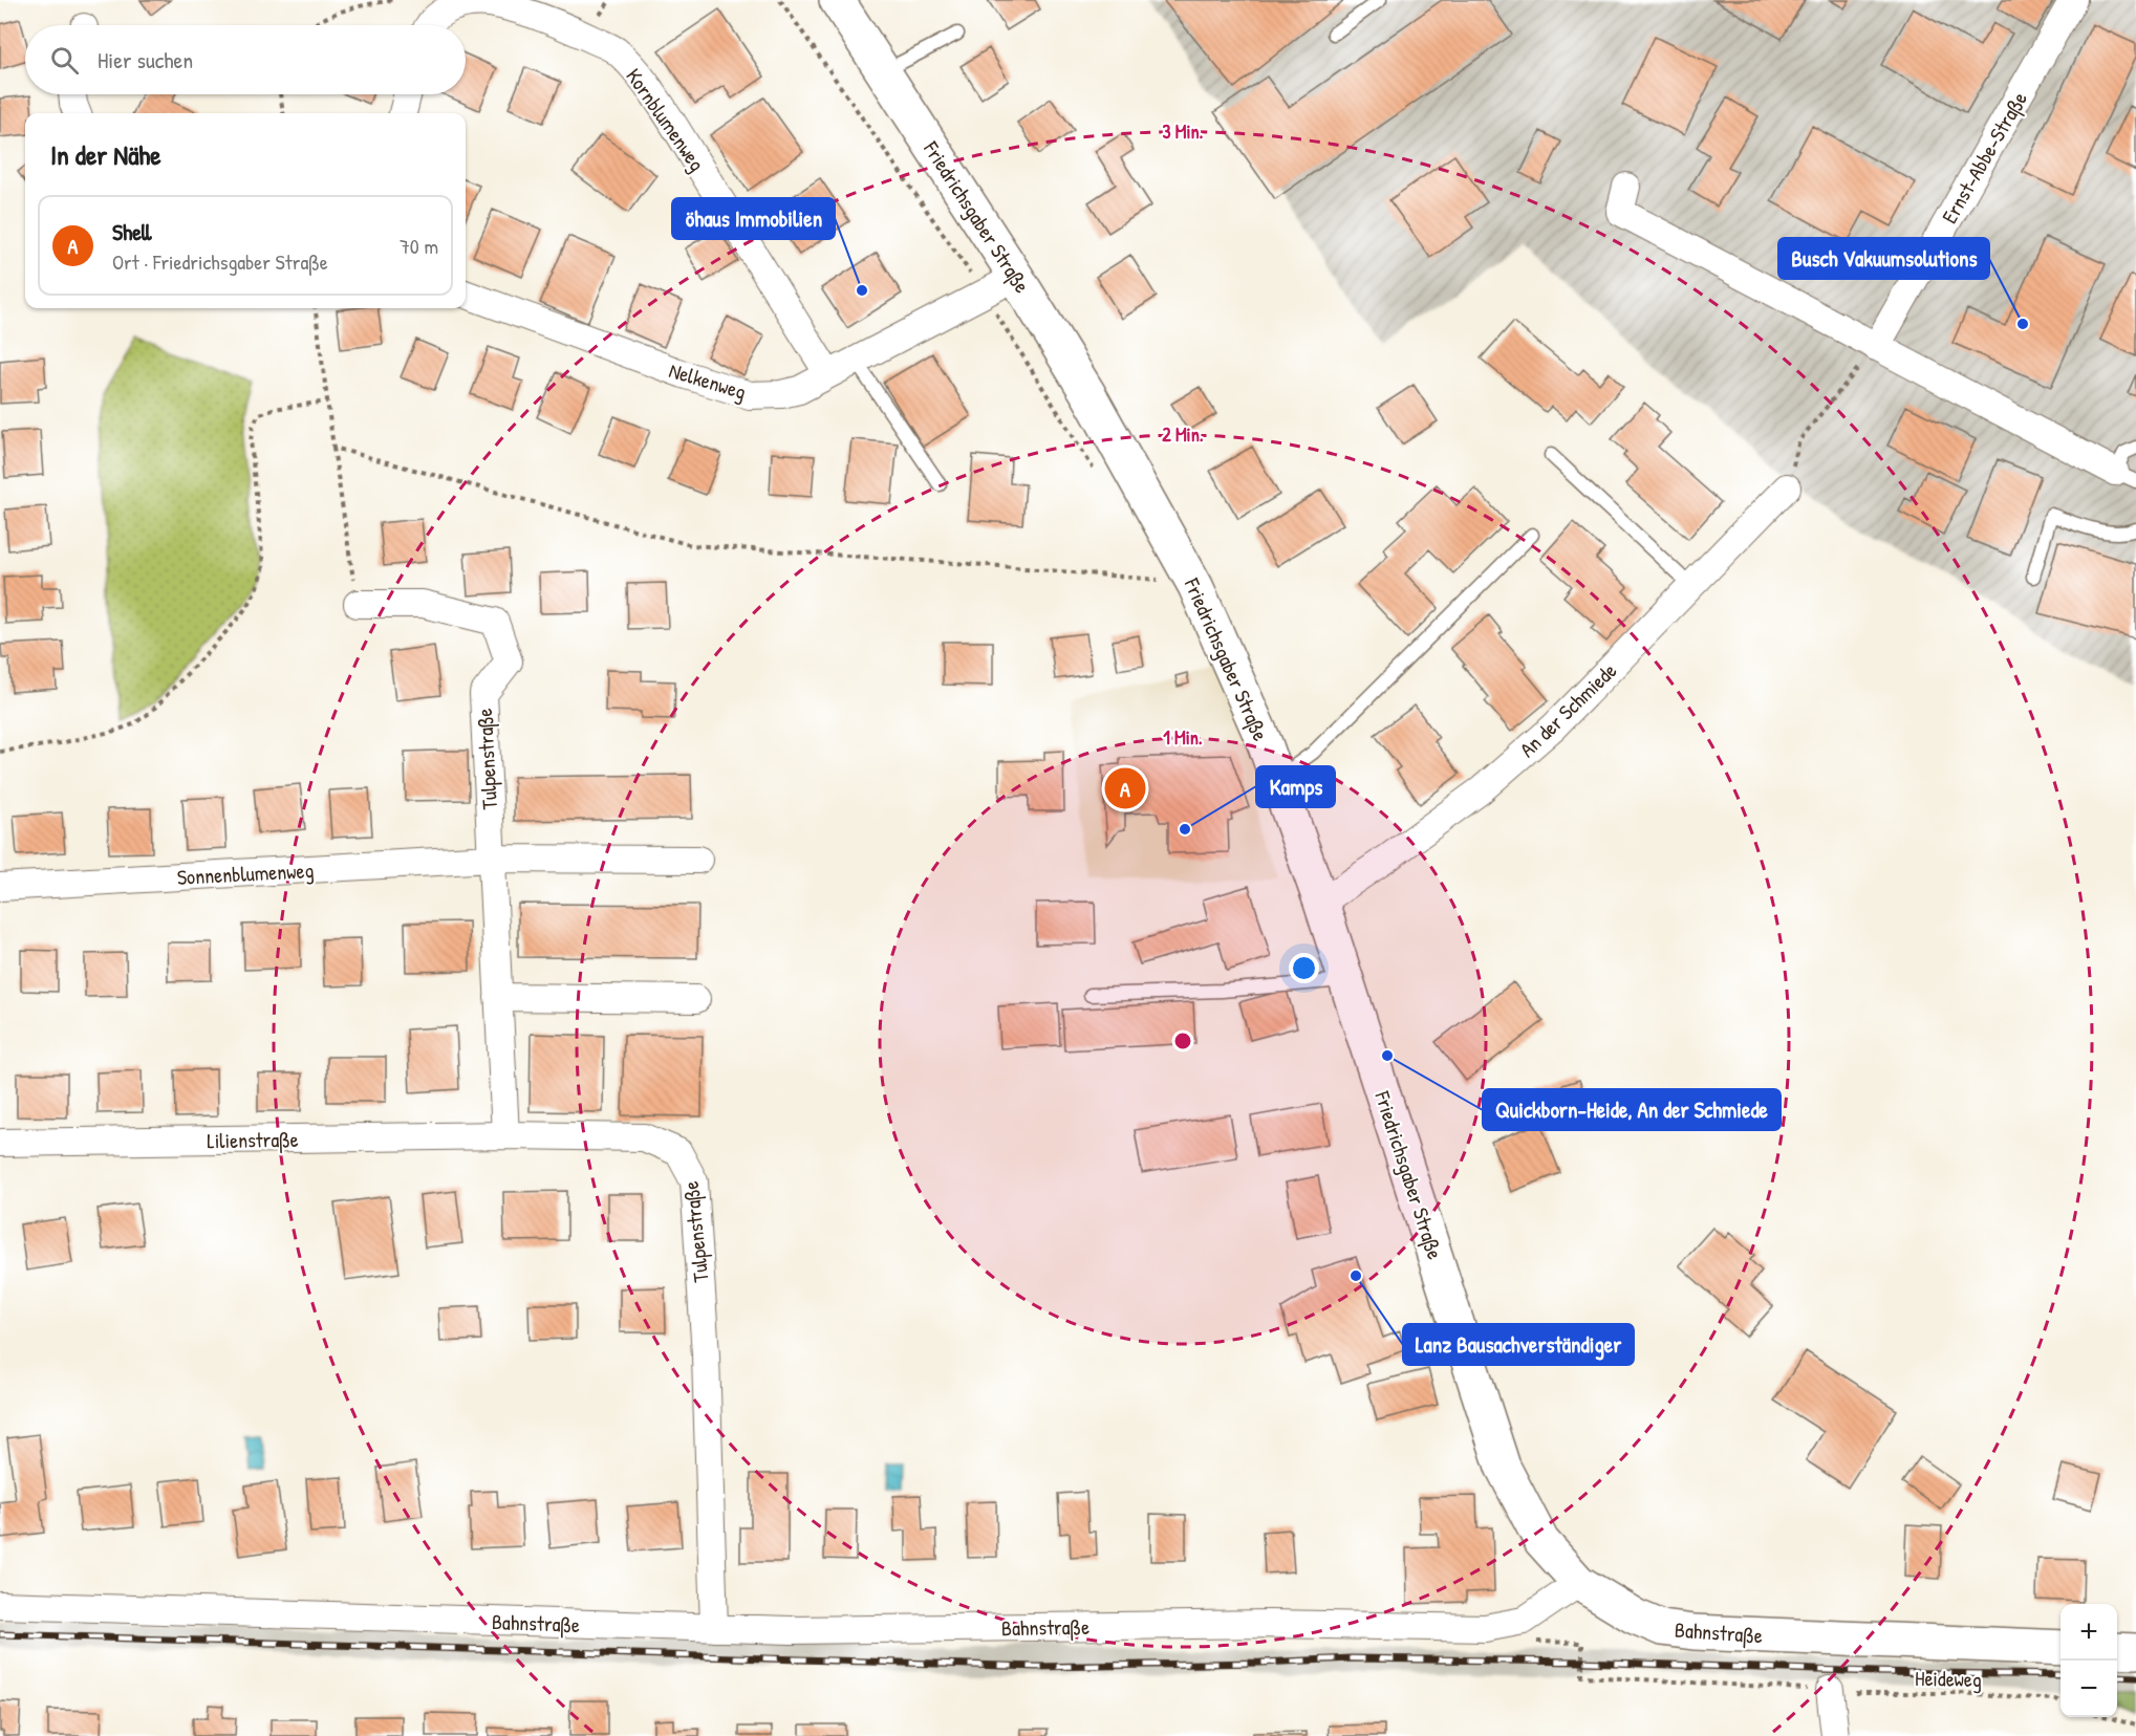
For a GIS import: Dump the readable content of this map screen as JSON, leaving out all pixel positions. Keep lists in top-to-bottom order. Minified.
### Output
{"streets":{"main road":["Friedrichsgaber Straße","Bahnstraße"],"street":["Kornblumenweg","Ernst-Abbe-Straße","Nelkenweg","An der Schmiede","Tulpenstraße","Sonnenblumenweg","Lilienstraße"],"path":["Heideweg"]},"crossings":[["Kornblumenweg","Nelkenweg"],["Friedrichsgaber Straße","Nelkenweg"],["Friedrichsgaber Straße","An der Schmiede"],["Friedrichsgaber Straße","Bahnstraße"],["Tulpenstraße","Sonnenblumenweg"],["Tulpenstraße","Lilienstraße"],["Tulpenstraße","Bahnstraße"],["Bahnstraße","Heideweg"]],"places":["öhaus Immobilien","Busch Vakuumsolutions","Kamps","Quickborn-Heide, An der Schmiede","Lanz Bausachverständiger"],"page":{"search":"Hier suchen","heading":"In der Nähe","list":[{"mark":"A","name":"Shell","note":"Ort · Friedrichsgaber Straße","value":"70 m"}],"pins":"A","map_buttons":["+","−"]},"rings":["3 Min.","2 Min.","1 Min."]}
